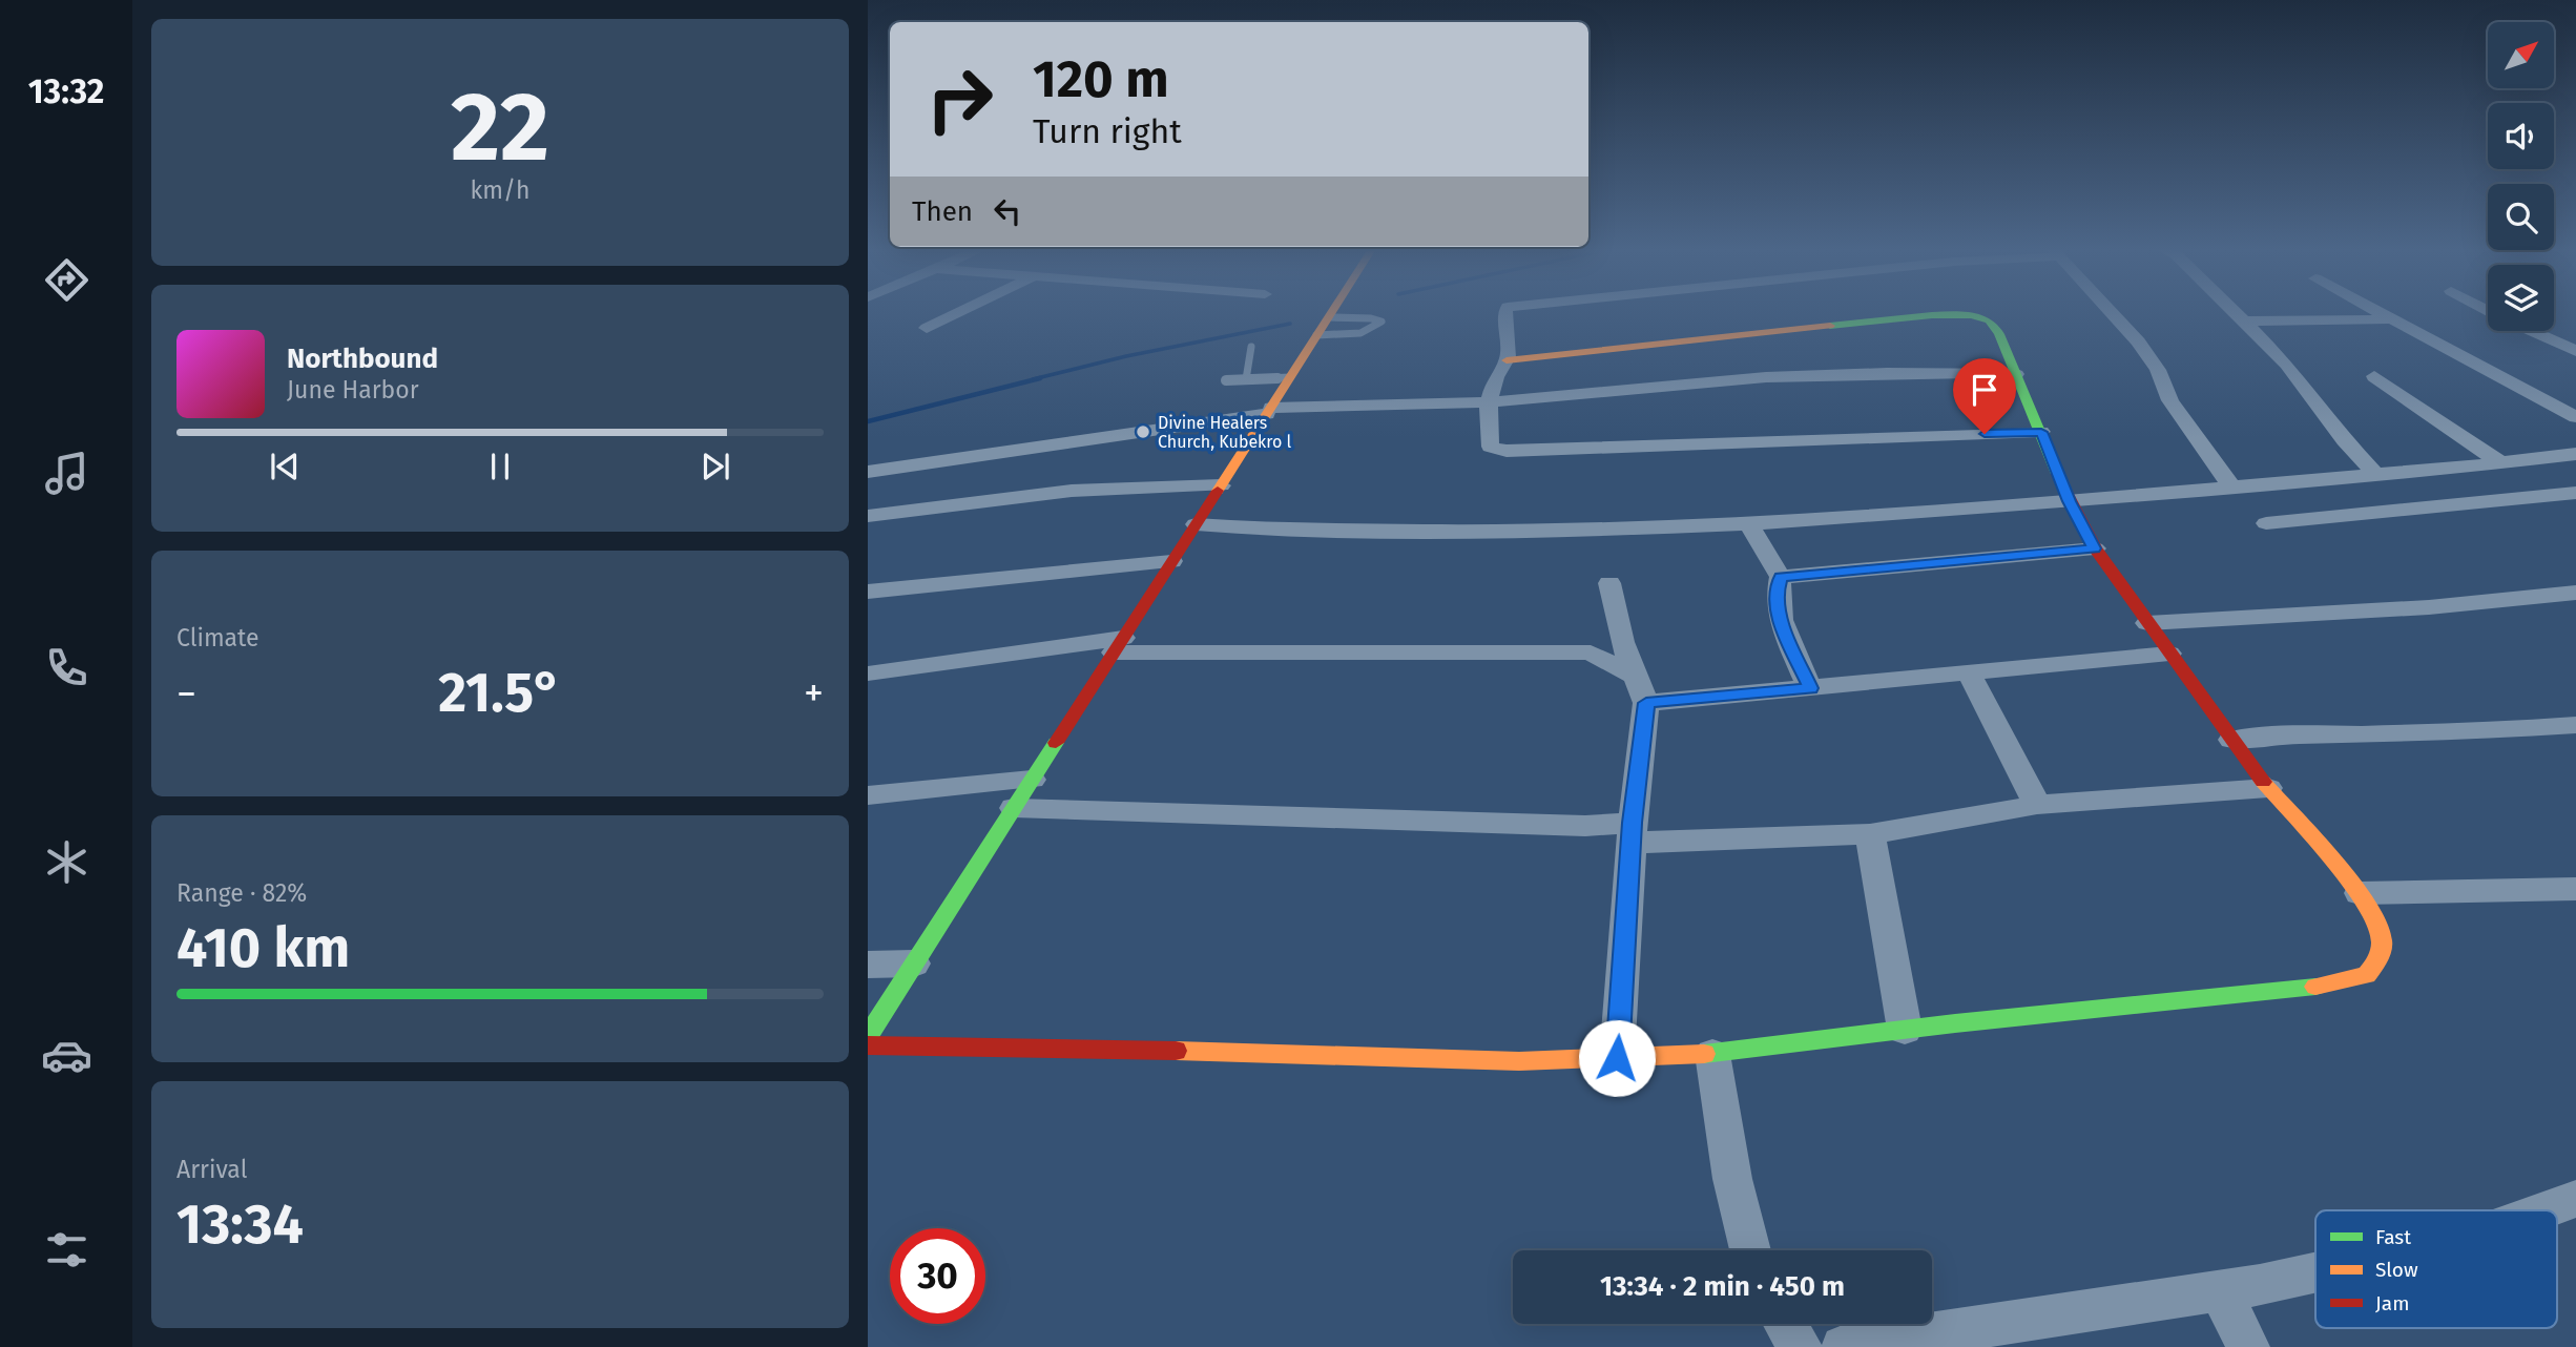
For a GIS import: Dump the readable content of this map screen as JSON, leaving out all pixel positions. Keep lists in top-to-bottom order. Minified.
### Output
{"places":["Divine Healers Church, Kubekro l"],"legend":["Fast","Slow","Jam"],"north":"top right","page":{"tabs":"13:32","tile":[["22","km/h"],"Climate",["Range · 82%","410 km"],["Arrival","13:34"]],"turn":["120 m","Turn right"],"then":"Then","song":["Northbound","June Harbor"],"heat":["−","21.5°","+"],"limit":"30","trip":"13:34 · 2 min · 450 m"}}
